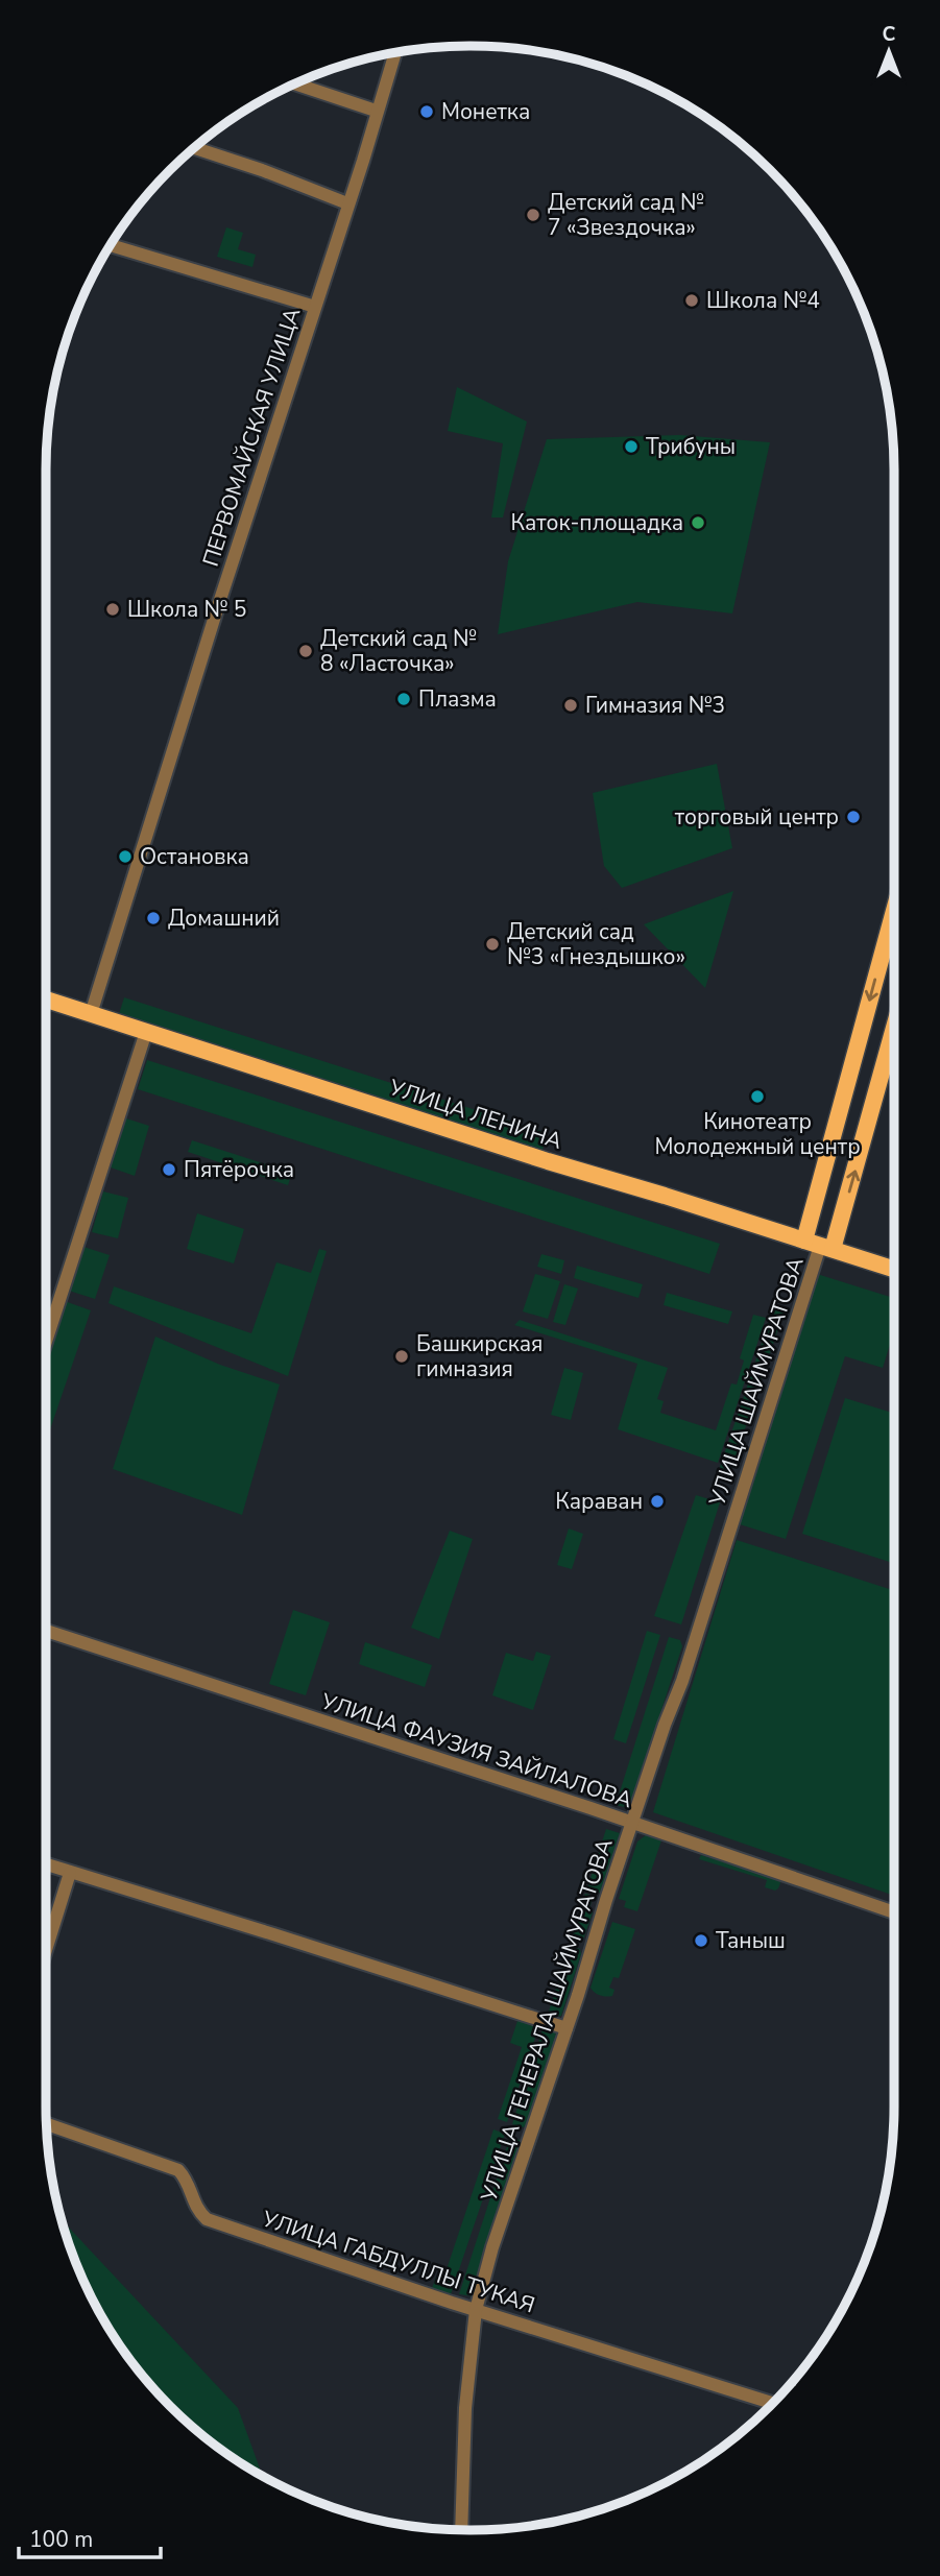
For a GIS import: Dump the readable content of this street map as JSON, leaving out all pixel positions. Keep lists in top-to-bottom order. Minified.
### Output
{"streets":{"main road":["УЛИЦА ЛЕНИНА"],"street":["ПЕРВОМАЙСКАЯ УЛИЦА","УЛИЦА ШАЙМУРАТОВА","УЛИЦА ФАУЗИЯ ЗАЙЛАЛОВА","УЛИЦА ГЕНЕРАЛА ШАЙМУРАТОВА","УЛИЦА ГАБДУЛЛЫ ТУКАЯ"]},"crossings":[["ПЕРВОМАЙСКАЯ УЛИЦА","УЛИЦА ЛЕНИНА"],["УЛИЦА ЛЕНИНА","УЛИЦА ШАЙМУРАТОВА"],["УЛИЦА ШАЙМУРАТОВА","УЛИЦА ГЕНЕРАЛА ШАЙМУРАТОВА"],["УЛИЦА ФАУЗИЯ ЗАЙЛАЛОВА","УЛИЦА ГЕНЕРАЛА ШАЙМУРАТОВА"],["УЛИЦА ГЕНЕРАЛА ШАЙМУРАТОВА","УЛИЦА ГАБДУЛЛЫ ТУКАЯ"]],"places":["Монетка","Детский сад № 7 «Звездочка»","Школа №4","Трибуны","Каток-площадка","Школа № 5","Детский сад № 8 «Ласточка»","Плазма","Гимназия №3","торговый центр","Остановка","Домашний","Детский сад №3 «Гнездышко»","Кинотеатр Молодежный центр","Пятёрочка","Башкирская гимназия","Караван","Таныш"],"scale_bar":"100 m","north":"top"}
